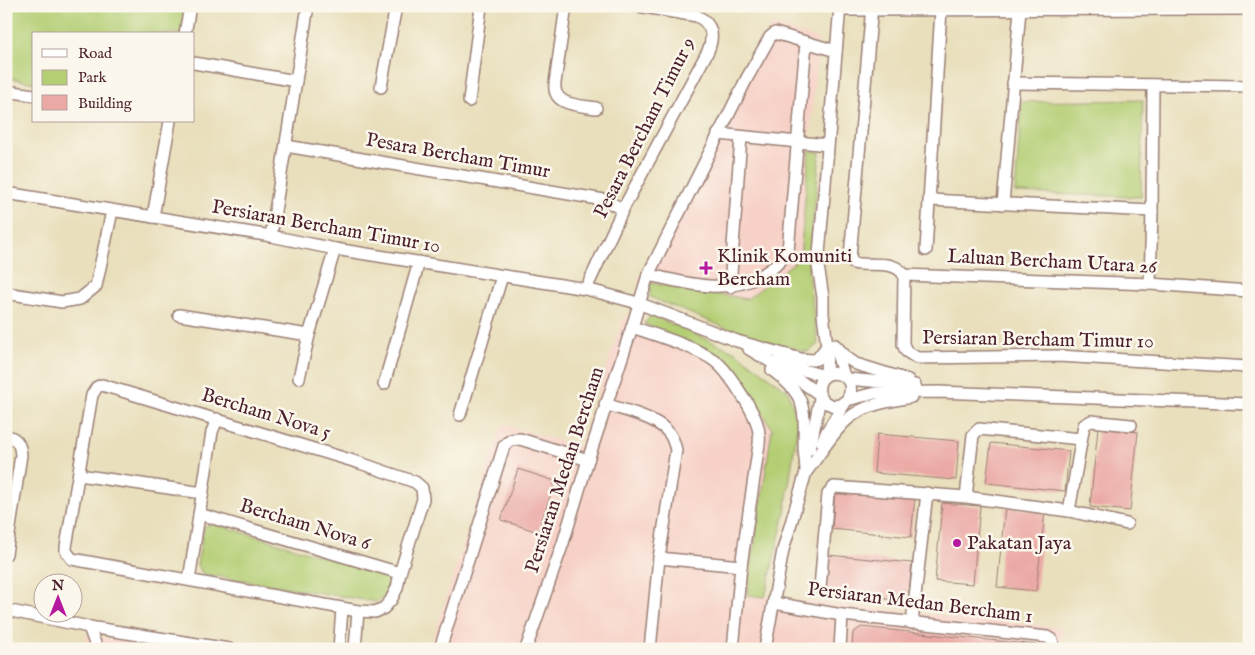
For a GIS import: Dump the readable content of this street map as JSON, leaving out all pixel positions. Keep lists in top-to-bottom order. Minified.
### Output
{"streets":{"street":["Pesara Bercham Timur 9","Pesara Bercham Timur","Persiaran Bercham Timur 10","Laluan Bercham Utara 26","Bercham Nova 5","Persiaran Medan Bercham","Bercham Nova 6","Persiaran Medan Bercham 1"]},"crossings":[["Pesara Bercham Timur 9","Pesara Bercham Timur"],["Pesara Bercham Timur 9","Persiaran Bercham Timur 10"],["Persiaran Bercham Timur 10","Laluan Bercham Utara 26"],["Persiaran Bercham Timur 10","Persiaran Medan Bercham"],["Bercham Nova 5","Bercham Nova 6"]],"places":{"health":["Klinik Komuniti Bercham"],"other":["Pakatan Jaya"]},"legend":["Road","Park","Building"],"north":"top"}
